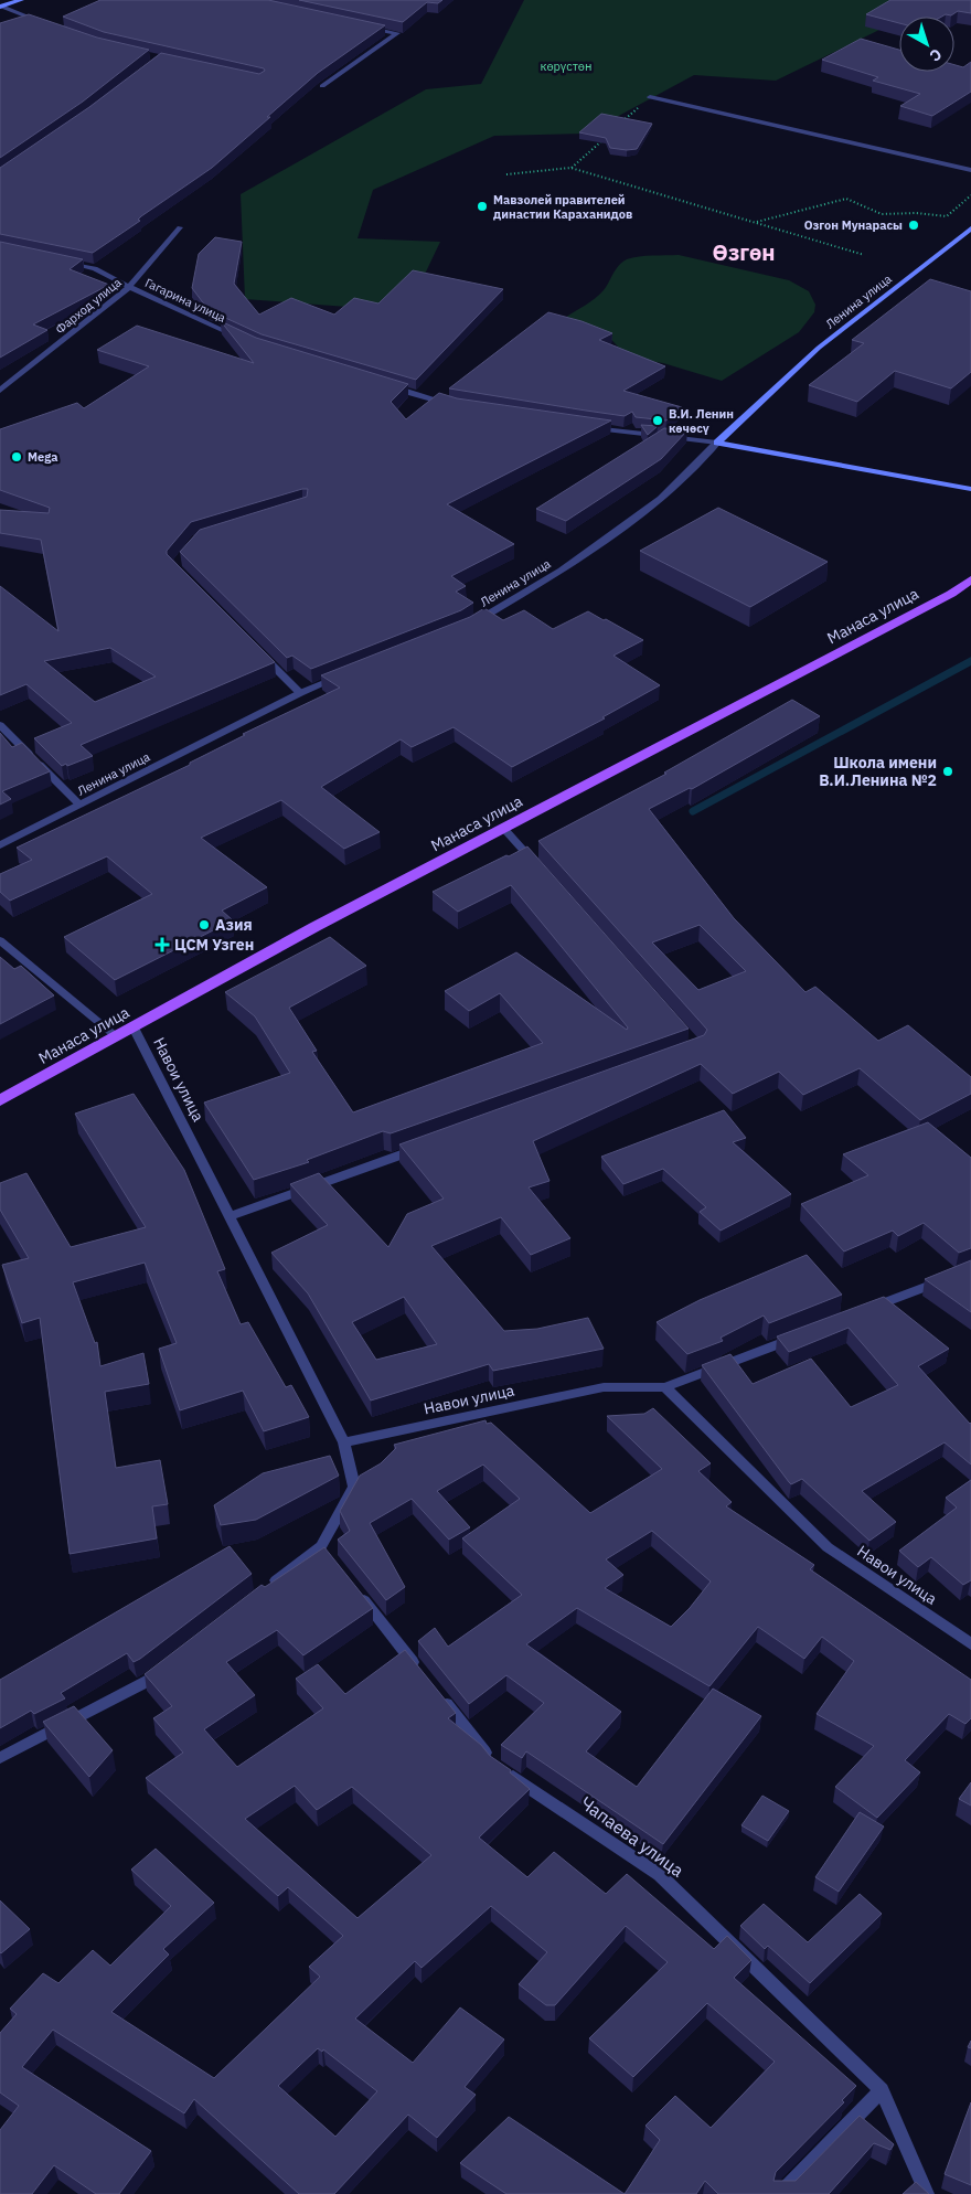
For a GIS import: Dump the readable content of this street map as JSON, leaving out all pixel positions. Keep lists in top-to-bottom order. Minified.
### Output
{"streets":{"main road":["Ленина улица","Манаса улица"],"street":["Гагарина улица","Фарход улица","Навои улица","Чапаева улица"]},"crossings":[["Гагарина улица","Фарход улица"],["Манаса улица","Навои улица"]],"districts":["Өзгөн"],"parks":["көрүстөн"],"places":{"other":["Мавзолей правителей династии Караханидов","Озгон Мунарасы","В.И. Ленин көчөсү","Mega","Школа имени В.И.Ленина №2","Азия"],"health":["ЦСМ Узген"]},"north":"bottom right"}
